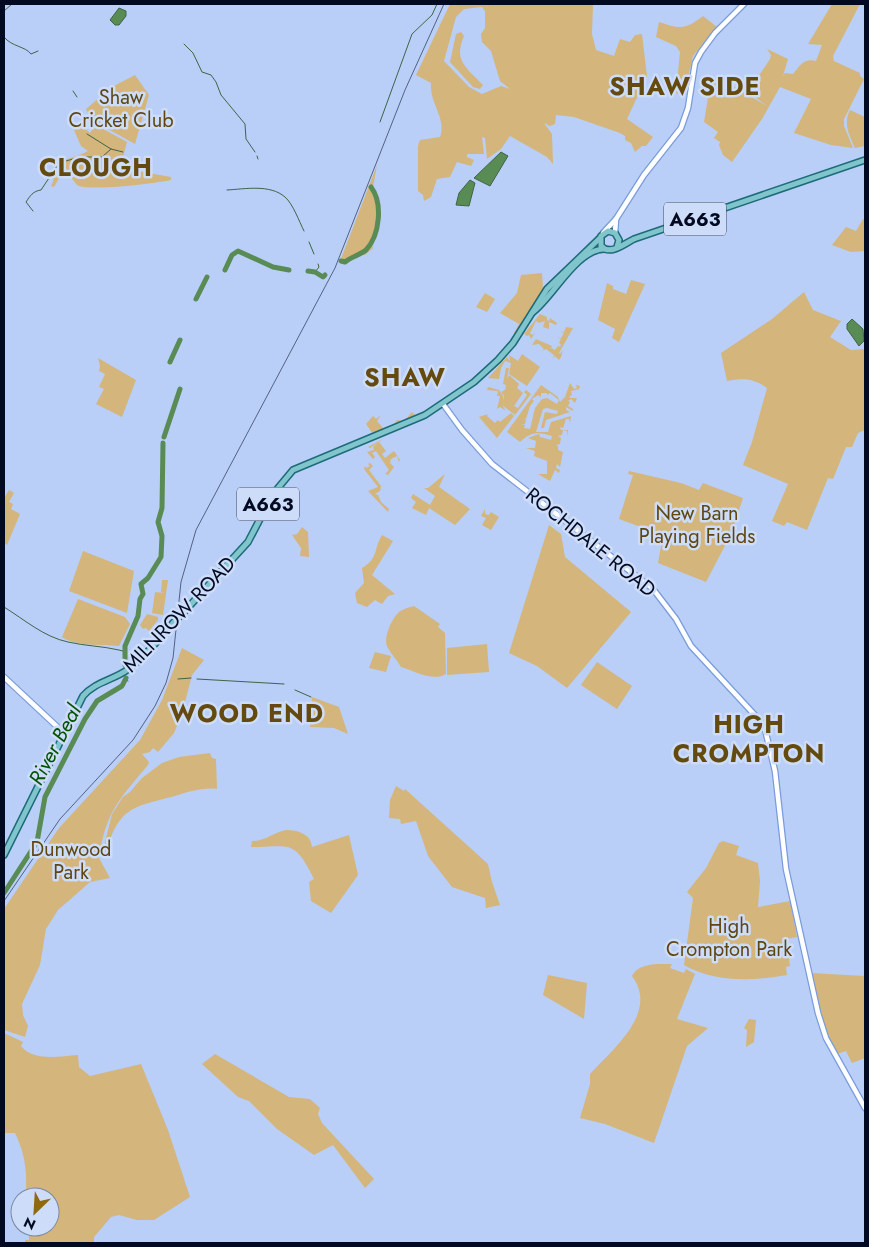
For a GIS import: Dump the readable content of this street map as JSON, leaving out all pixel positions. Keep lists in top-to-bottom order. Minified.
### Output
{"streets":{"main road":["A663","ROCHDALE ROAD","MILNROW ROAD"]},"crossings":[["A663","ROCHDALE ROAD"],["A663","MILNROW ROAD"],["ROCHDALE ROAD","MILNROW ROAD"]],"districts":["SHAW SIDE","CLOUGH","SHAW","WOOD END","HIGH CROMPTON"],"water":["River Beal"],"parks":["Shaw Cricket Club","New Barn Playing Fields","Dunwood Park","High Crompton Park"],"north":"bottom left"}
